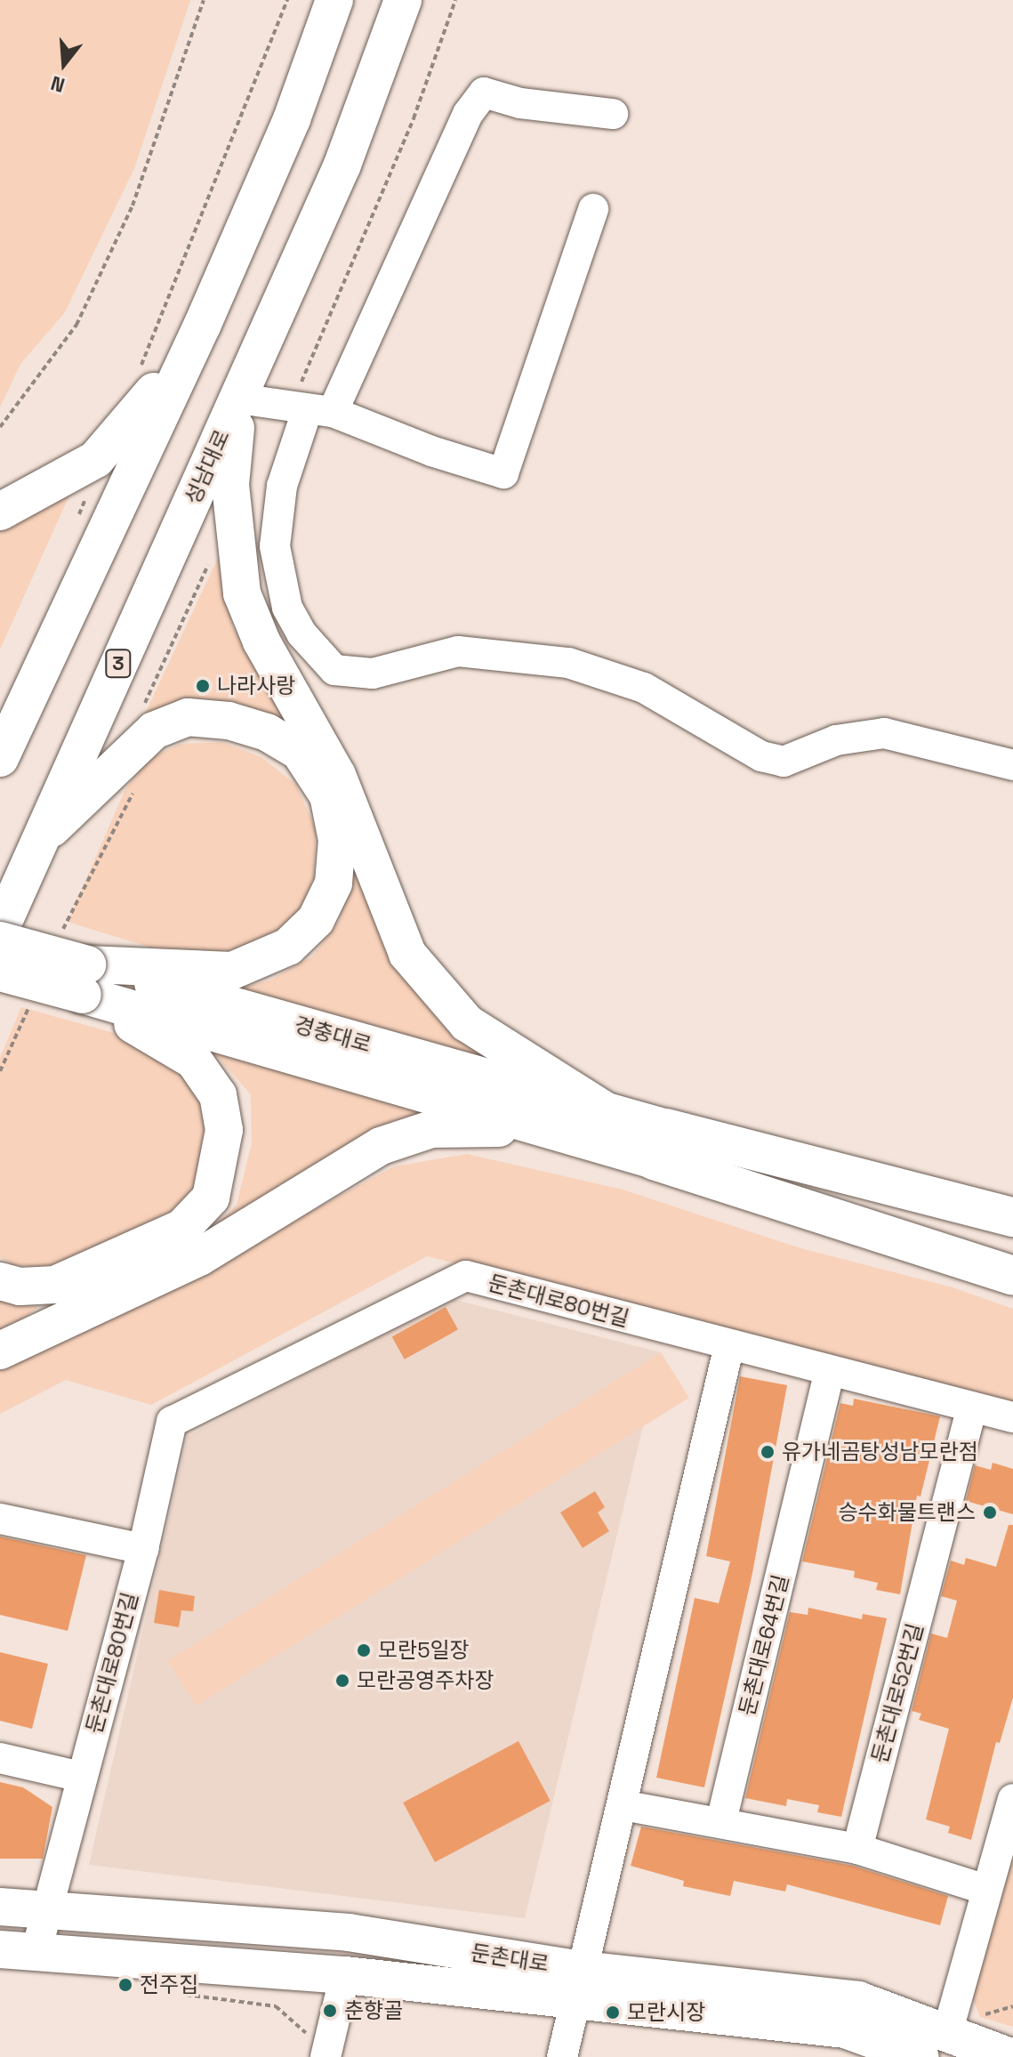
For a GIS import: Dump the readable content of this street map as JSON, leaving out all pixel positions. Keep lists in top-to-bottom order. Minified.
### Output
{"streets":{"main road":["성남대로","3","경충대로","둔촌대로"],"street":["둔촌대로80번길","둔촌대로64번길","둔촌대로52번길"]},"crossings":[["둔촌대로80번길","둔촌대로64번길"],["둔촌대로80번길","둔촌대로52번길"],["둔촌대로80번길","둔촌대로"]],"places":["나라사랑","유가네곰탕성남모란점","승수화물트랜스","모란5일장","모란공영주차장","전주집","춘향골","모란시장"],"north":"bottom"}
